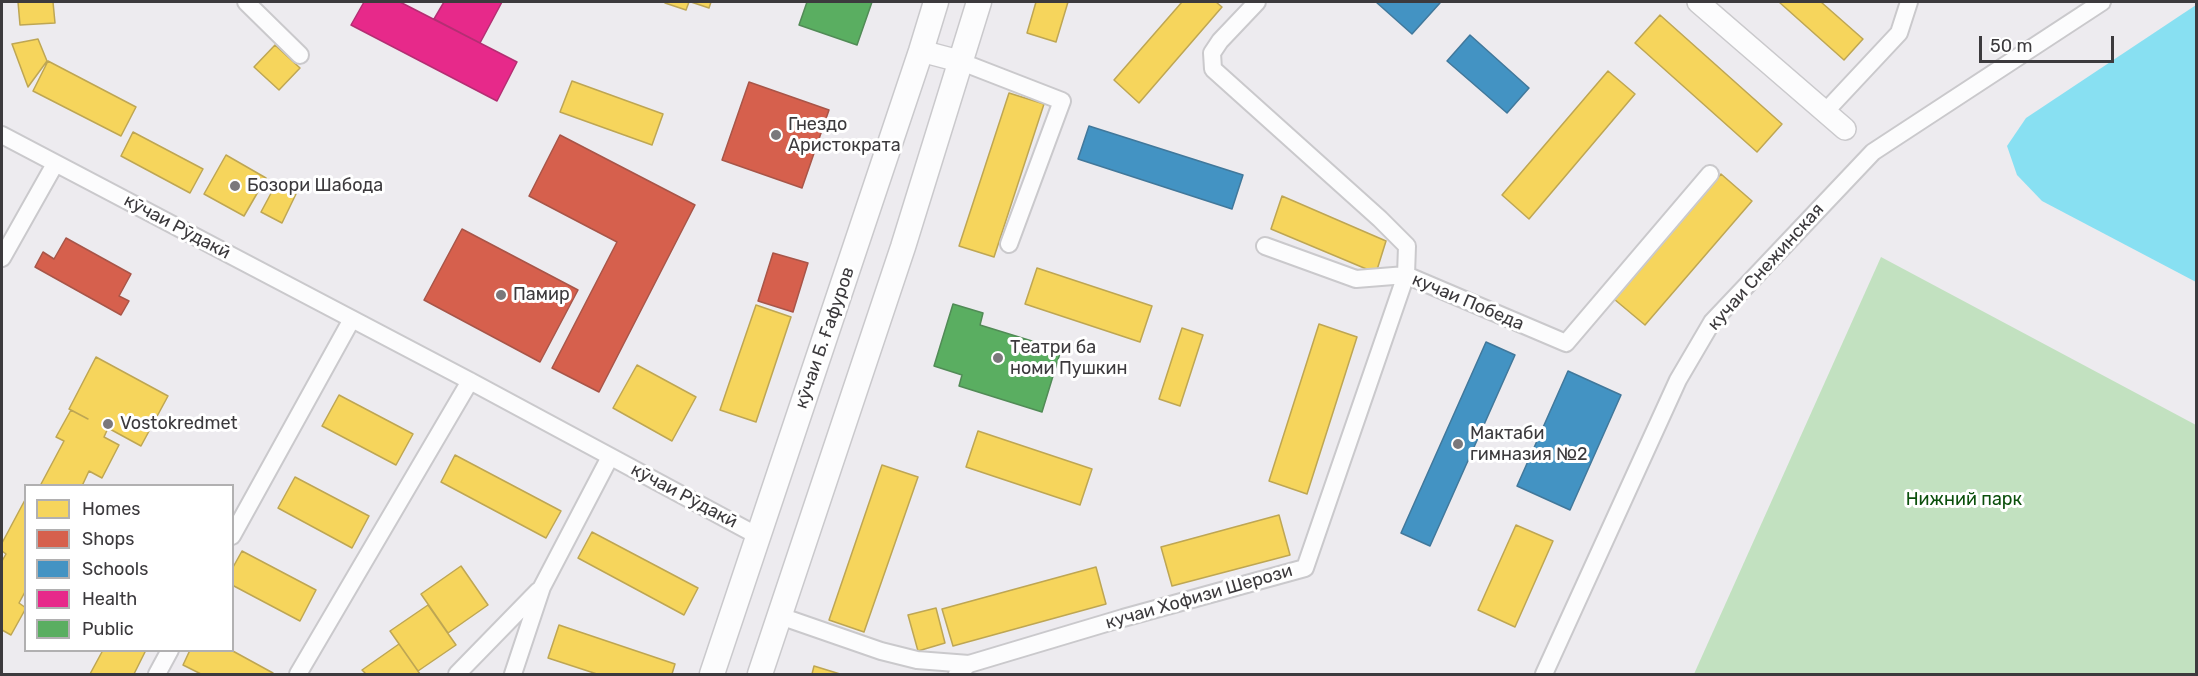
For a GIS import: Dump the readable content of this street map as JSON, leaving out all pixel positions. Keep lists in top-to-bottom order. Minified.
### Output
{"streets":{"main road":["кӯчаи Б. Ғафуров"],"street":["кӯчаи Рӯдакӣ","кучаи Снежинская","кучаи Победа","кучаи Хофизи Шерози"]},"crossings":[["кӯчаи Рӯдакӣ","кӯчаи Б. Ғафуров"],["кучаи Победа","кучаи Хофизи Шерози"]],"parks":["Нижний парк"],"places":["Гнездо Аристократа","Бозори Шабода","Памир","Театри ба номи Пушкин","Vostokredmet","Мактаби гимназия №2"],"legend":["Homes","Shops","Schools","Health","Public"],"scale_bar":"50 m"}
